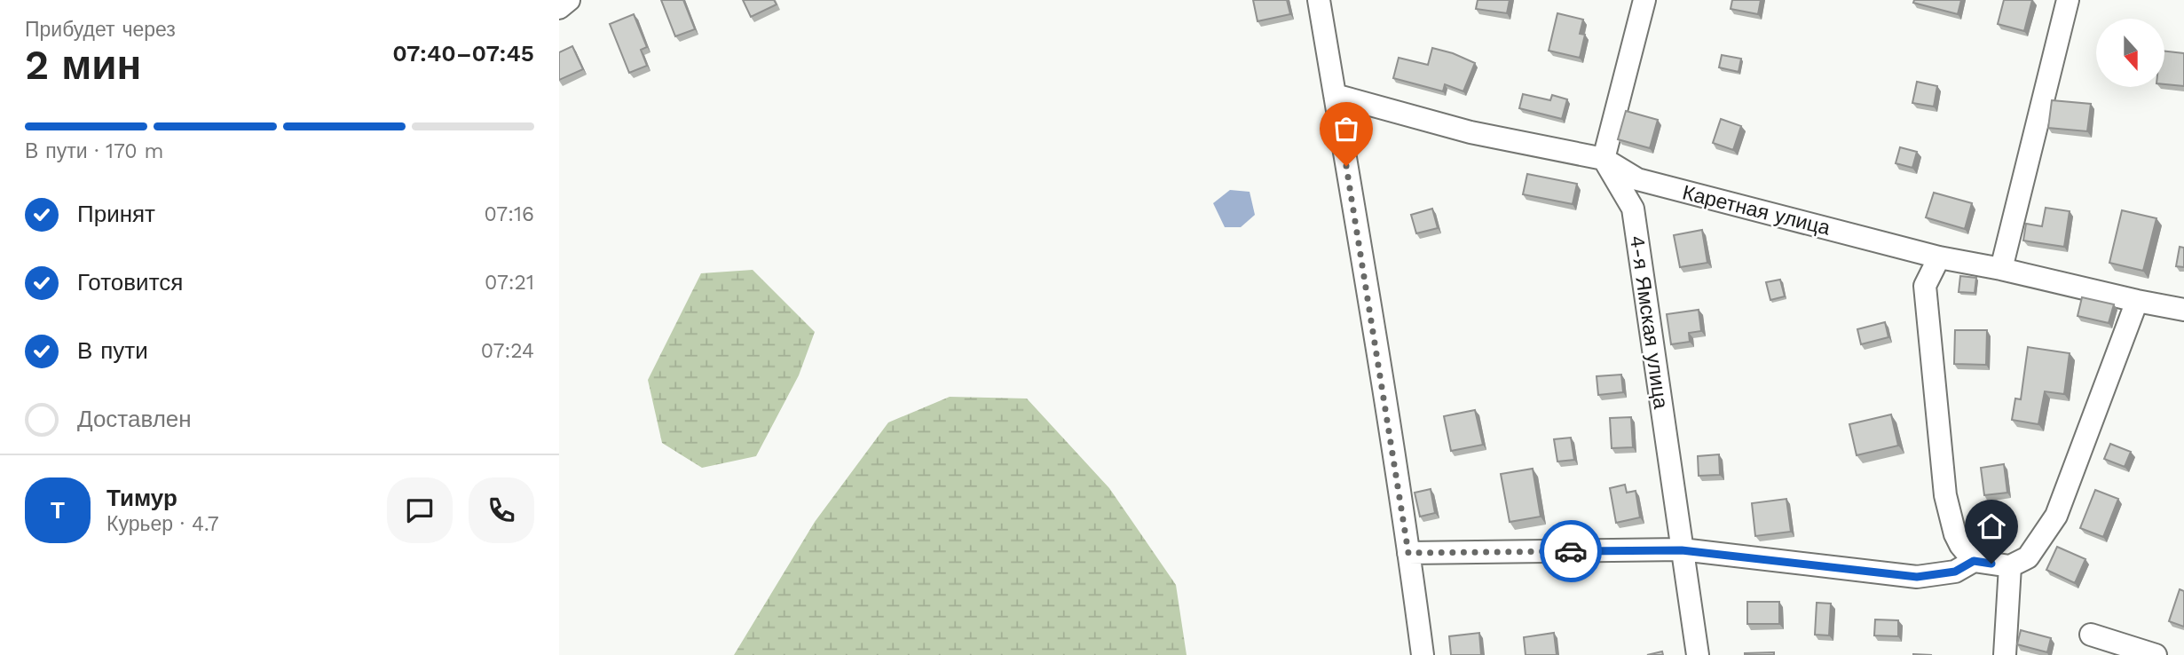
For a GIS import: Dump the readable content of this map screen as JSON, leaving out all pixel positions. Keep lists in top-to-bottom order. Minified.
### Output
{"streets":{"street":["Каретная улица","4-я Ямская улица"]},"crossings":[["Каретная улица","4-я Ямская улица"]],"north":"bottom","page":{"heading":["2 мин","Прибудет через","07:40–07:45"],"panel":["Тимур","Курьер · 4.7"],"bar":"В пути · 170 m","list":[["Принят","07:16"],["Готовится","07:21"],["В пути","07:24"],"Доставлен"],"round":"Т"}}
